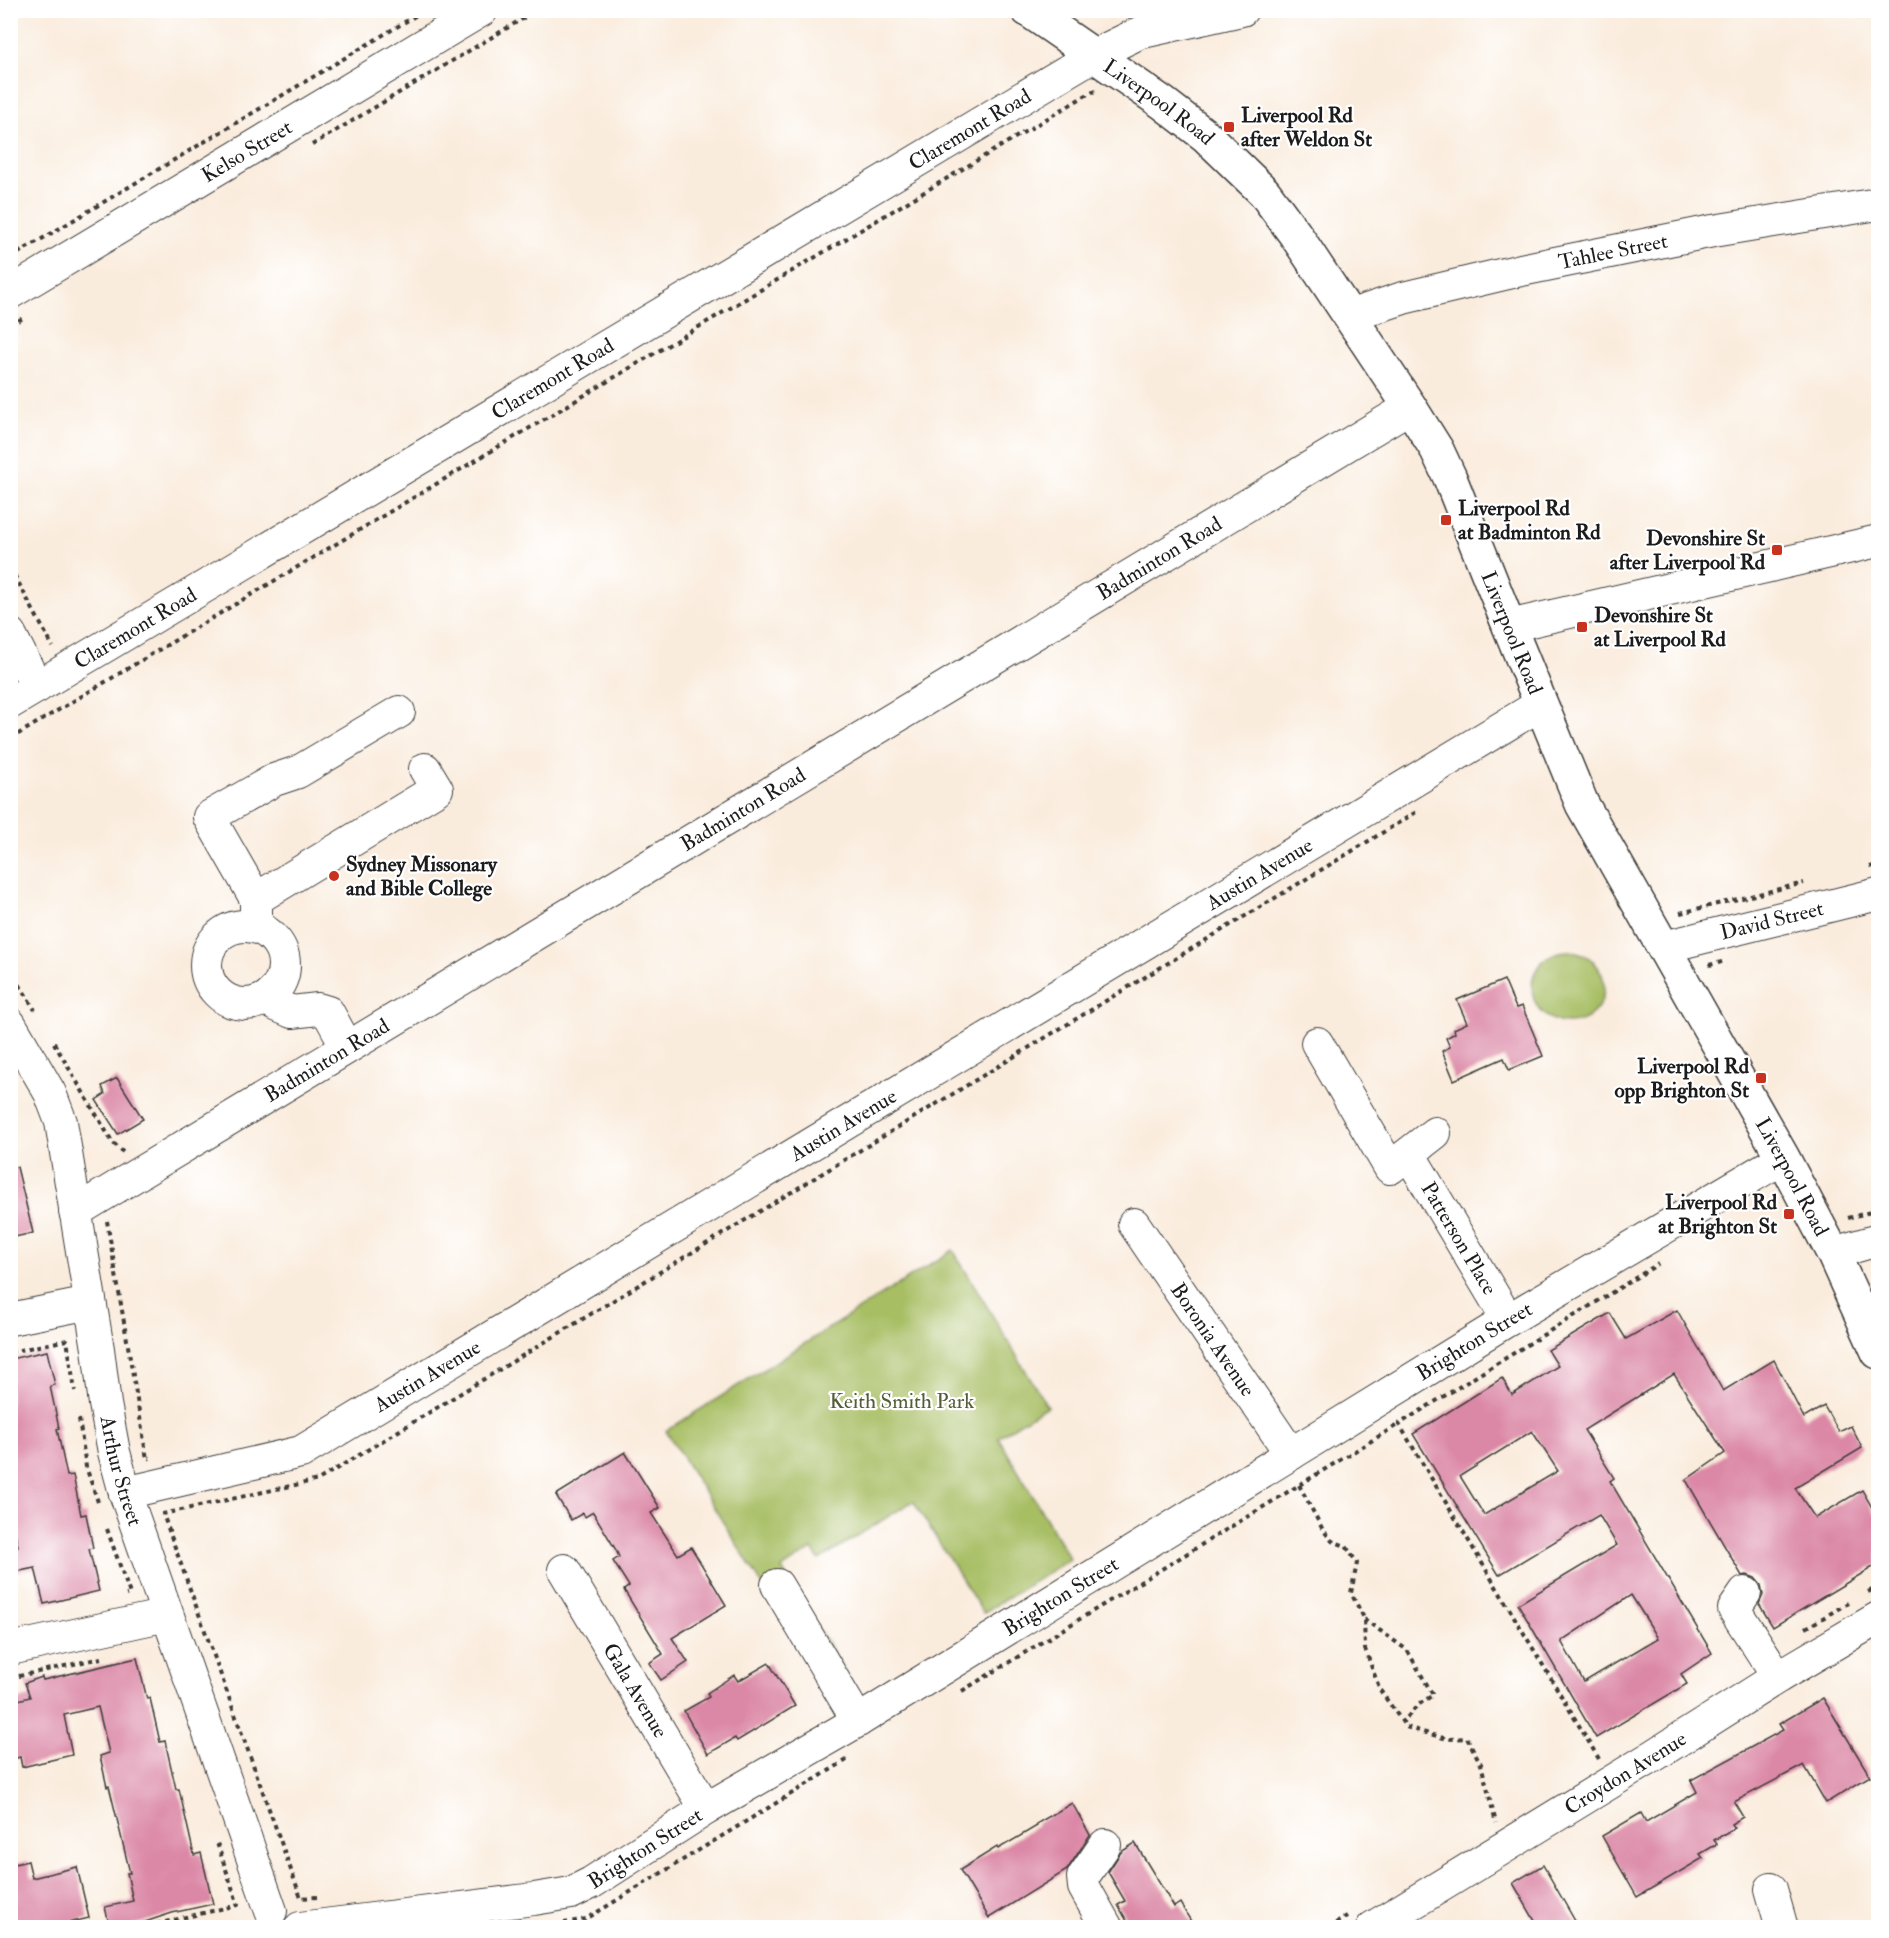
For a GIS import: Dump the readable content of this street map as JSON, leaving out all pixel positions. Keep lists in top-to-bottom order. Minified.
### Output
{"streets":{"highway":["Liverpool Road"],"street":["Claremont Road","Kelso Street","Tahlee Street","Badminton Road","Austin Avenue","David Street","Patterson Place","Boronia Avenue","Brighton Street","Arthur Street","Gala Avenue","Croydon Avenue"]},"crossings":[["Liverpool Road","Claremont Road"],["Liverpool Road","Tahlee Street"],["Liverpool Road","Badminton Road"],["Liverpool Road","Austin Avenue"],["Liverpool Road","David Street"],["Liverpool Road","Brighton Street"],["Badminton Road","Arthur Street"],["Austin Avenue","Arthur Street"],["Patterson Place","Brighton Street"],["Boronia Avenue","Brighton Street"],["Brighton Street","Gala Avenue"]],"parks":["Keith Smith Park"],"places":{"transit":["Liverpool Rd after Weldon St","Liverpool Rd at Badminton Rd","Devonshire St after Liverpool Rd","Devonshire St at Liverpool Rd","Liverpool Rd opp Brighton St","Liverpool Rd at Brighton St"],"other":["Sydney Missonary and Bible College"]}}
